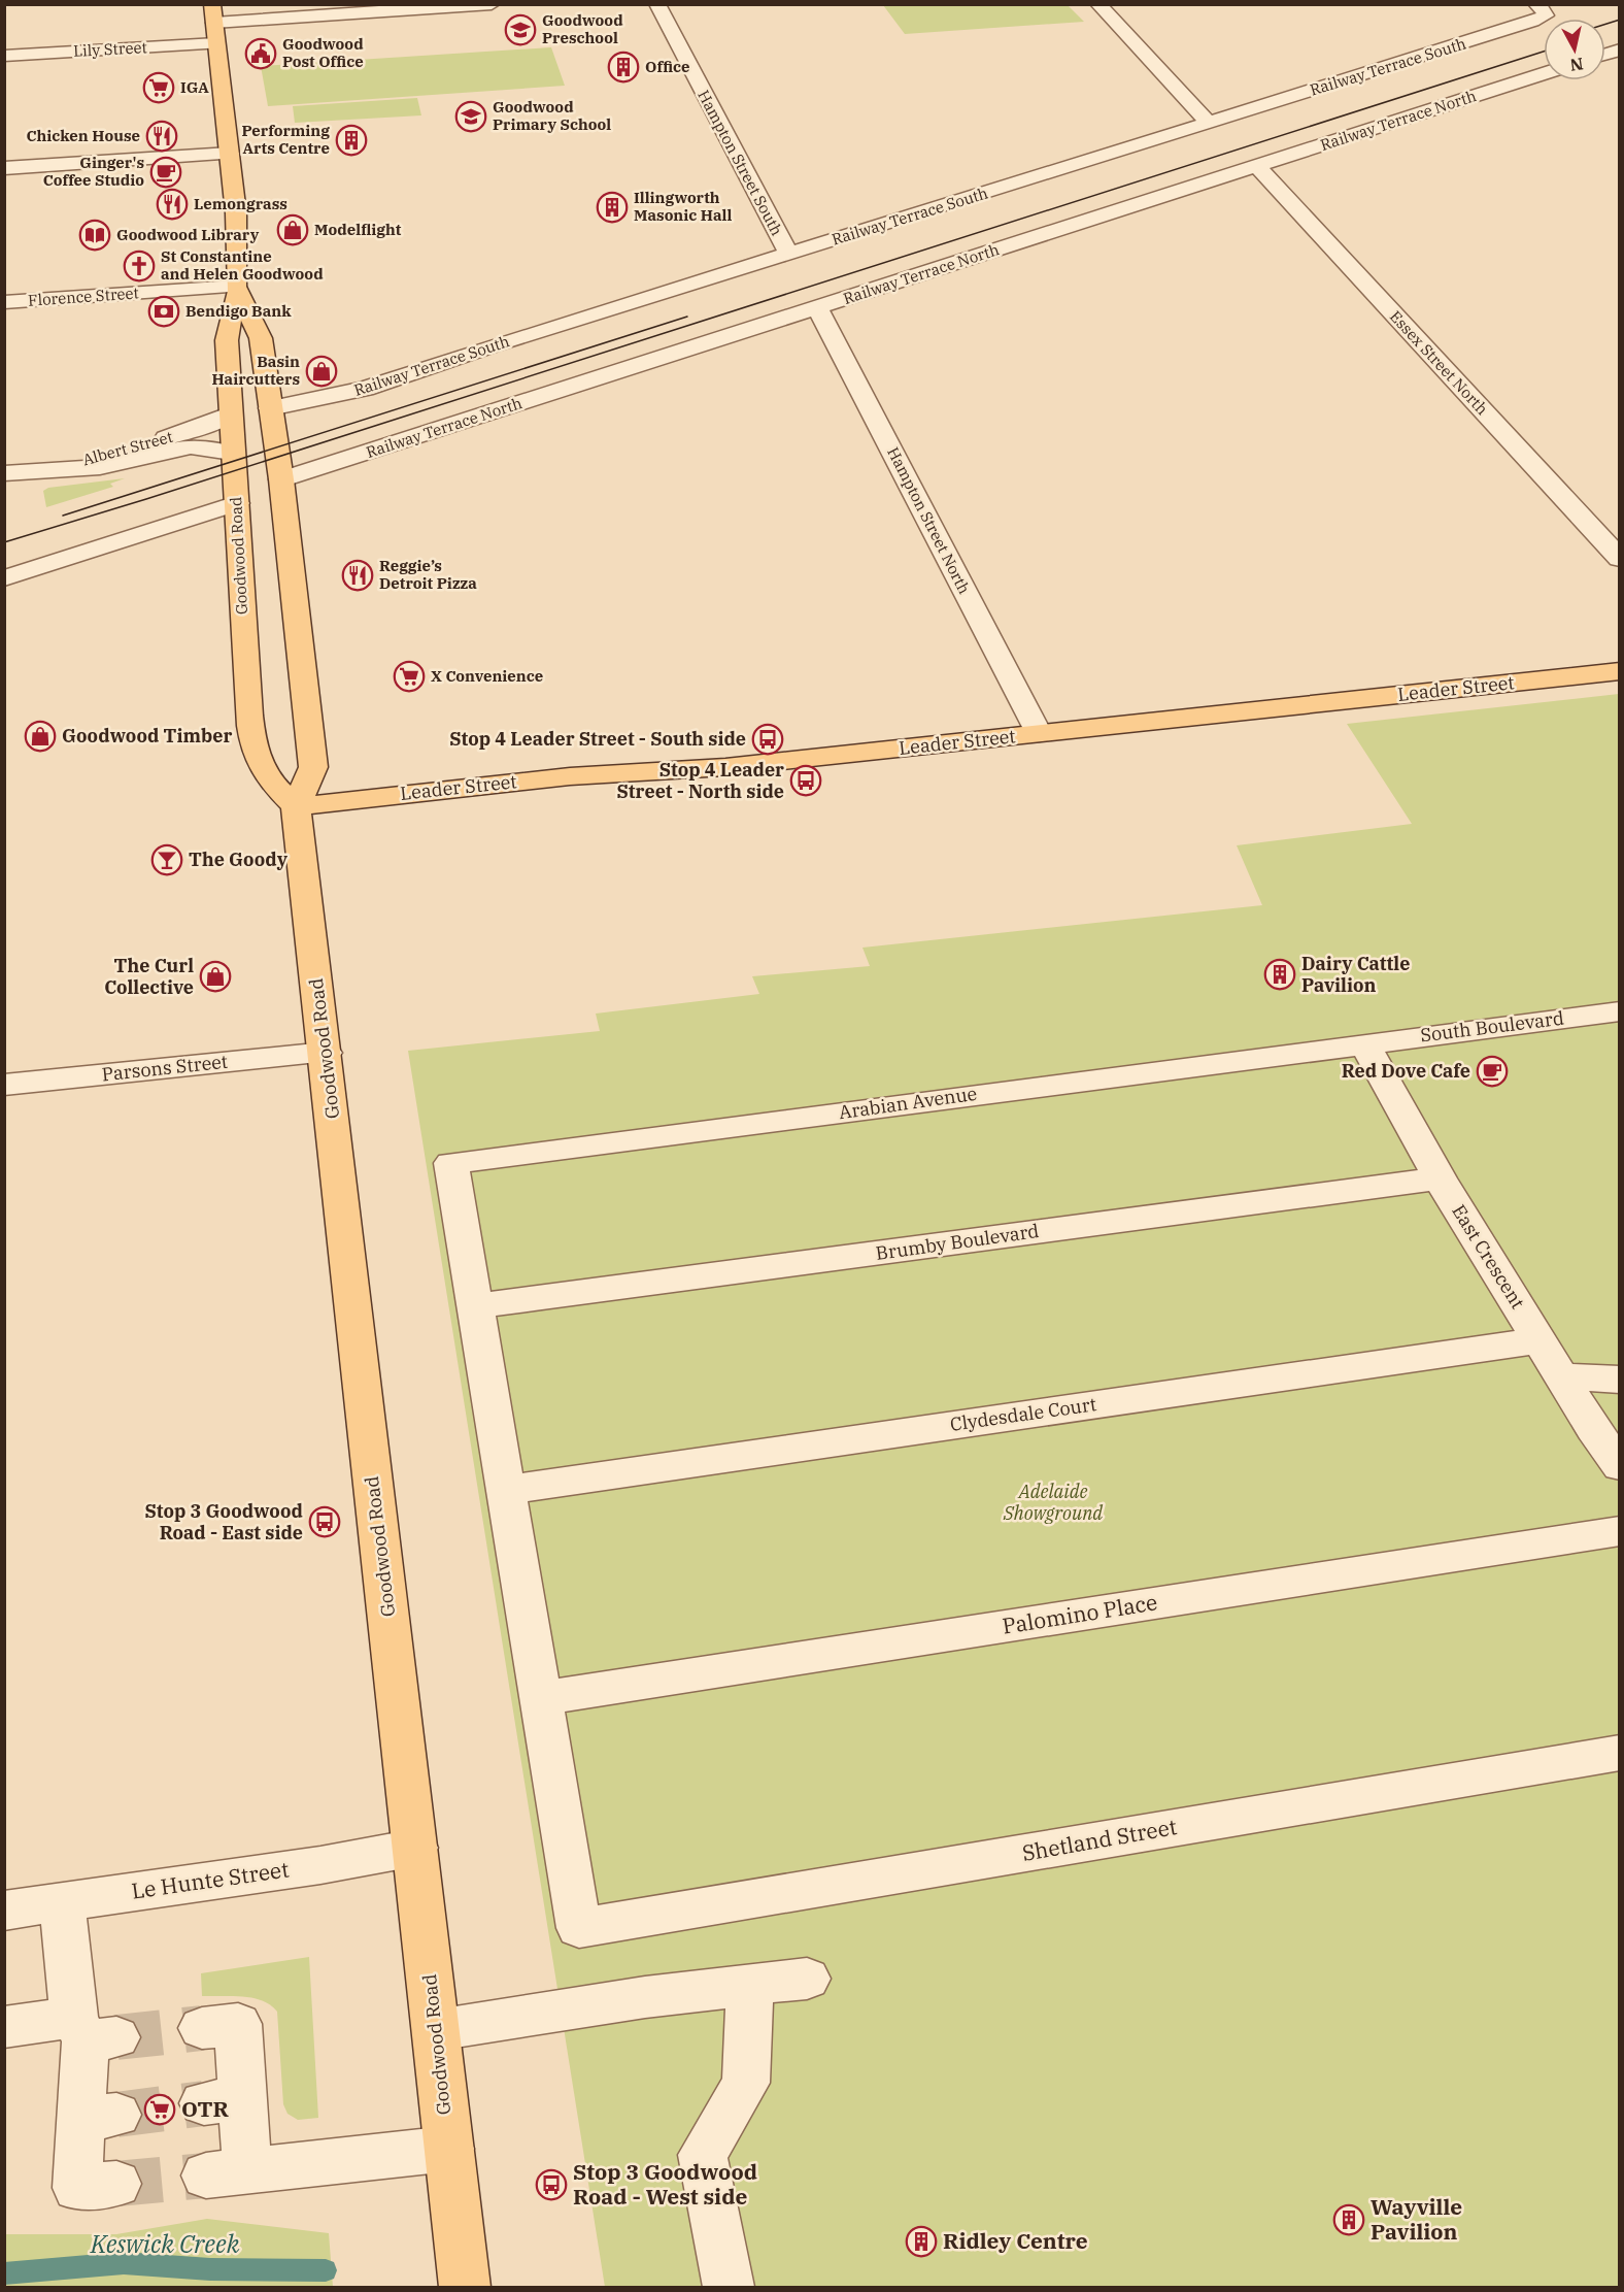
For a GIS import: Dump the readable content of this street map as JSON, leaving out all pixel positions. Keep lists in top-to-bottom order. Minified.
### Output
{"streets":{"main road":["Goodwood Road","Leader Street"],"street":["Lily Street","Railway Terrace South","Railway Terrace North","Hampton Street South","Florence Street","Essex Street North","Albert Street","Hampton Street North","South Boulevard","Parsons Street","Arabian Avenue","Brumby Boulevard","East Crescent","Clydesdale Court","Palomino Place","Shetland Street","Le Hunte Street"]},"crossings":[["Lily Street","Goodwood Road"],["Railway Terrace South","Hampton Street South"],["Railway Terrace South","Goodwood Road"],["Railway Terrace North","Essex Street North"],["Railway Terrace North","Hampton Street North"],["Railway Terrace North","Goodwood Road"],["Florence Street","Goodwood Road"],["Albert Street","Goodwood Road"],["Hampton Street North","Leader Street"],["Goodwood Road","Leader Street"],["Goodwood Road","Parsons Street"],["Goodwood Road","Le Hunte Street"],["South Boulevard","Arabian Avenue"],["South Boulevard","East Crescent"],["Arabian Avenue","Brumby Boulevard"],["Arabian Avenue","East Crescent"],["Brumby Boulevard","East Crescent"],["East Crescent","Clydesdale Court"],["Palomino Place","Shetland Street"]],"water":["Keswick Creek"],"parks":["Adelaide Showground"],"places":{"school or university":["Goodwood Preschool","Goodwood Primary School"],"public building":["Goodwood Post Office"],"building":["Office","Performing Arts Centre","Illingworth Masonic Hall","Dairy Cattle Pavilion","Wayville Pavilion","Ridley Centre"],"supermarket":["IGA","X Convenience","OTR"],"restaurant":["Chicken House","Lemongrass","Reggie’s Detroit Pizza"],"cafe":["Ginger's Coffee Studio","Red Dove Cafe"],"shop":["Modelflight","Basin Haircutters","Goodwood Timber","The Curl Collective"],"library":["Goodwood Library"],"church":["St Constantine and Helen Goodwood"],"bank":["Bendigo Bank"],"bus stop":["Stop 4 Leader Street - South side","Stop 4 Leader Street - North side","Stop 3 Goodwood Road - East side","Stop 3 Goodwood Road - West side"],"bar":["The Goody"]},"north":"bottom"}
